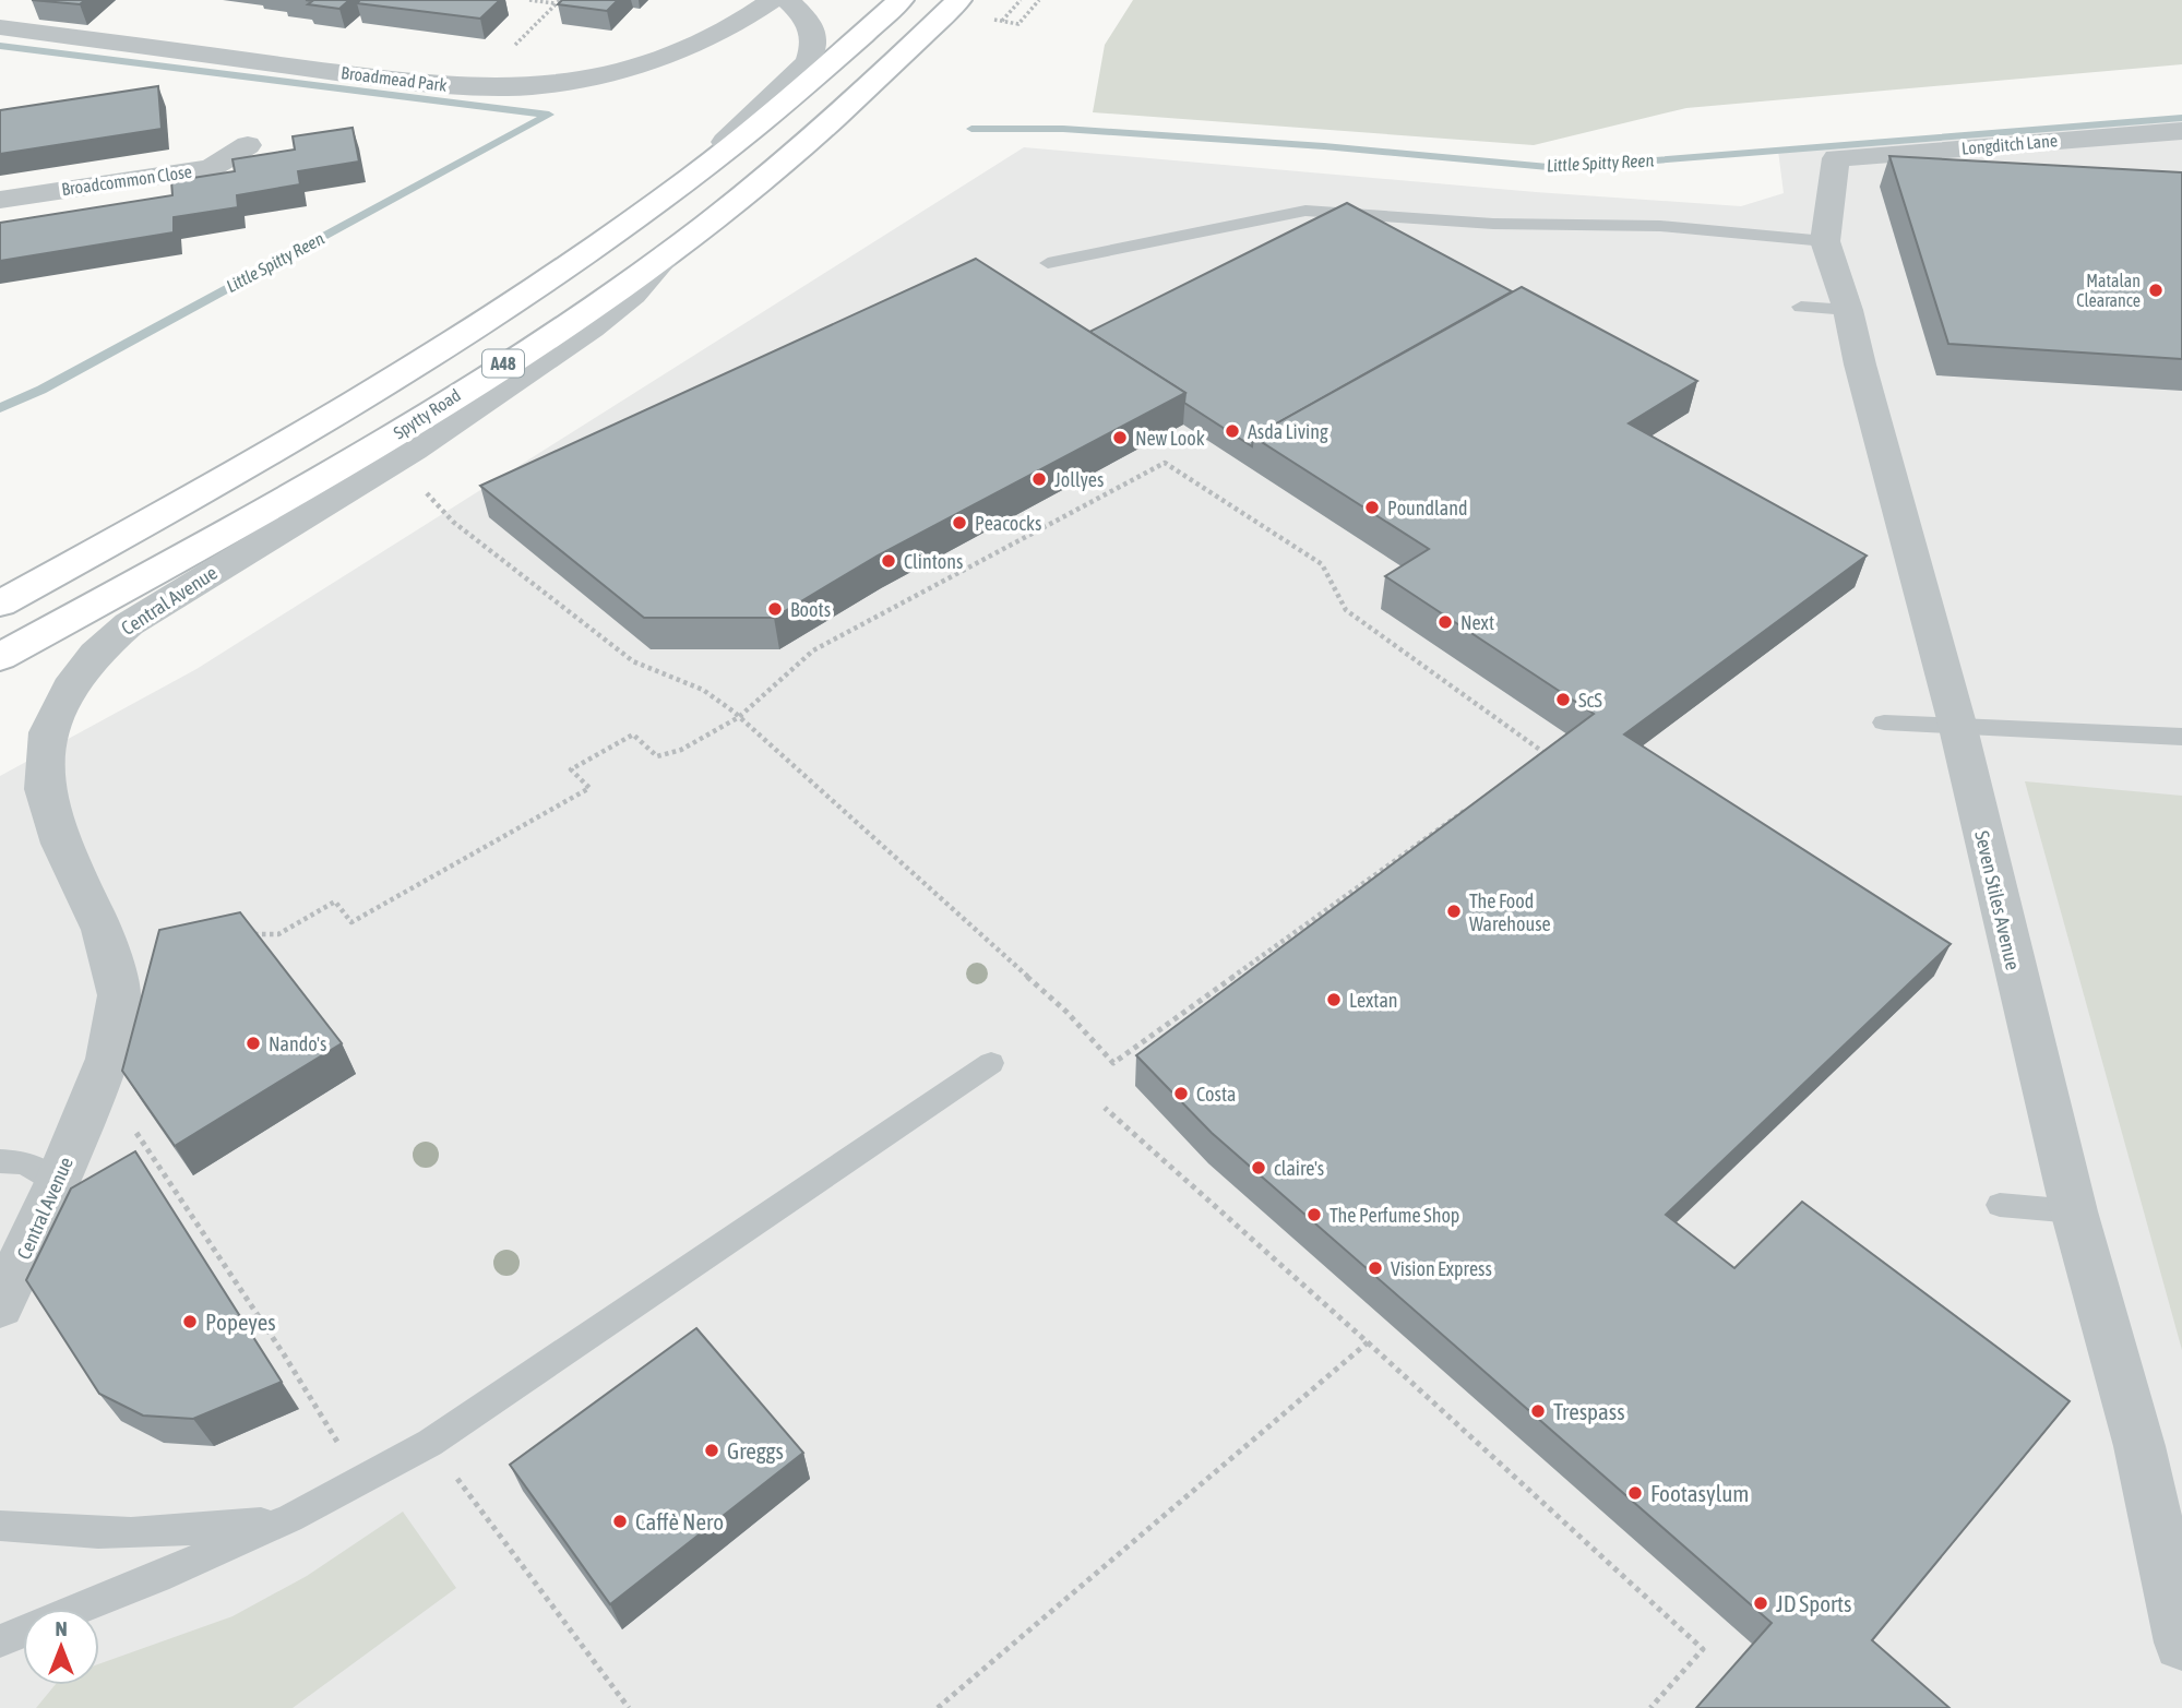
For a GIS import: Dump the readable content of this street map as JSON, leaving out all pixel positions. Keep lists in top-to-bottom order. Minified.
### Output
{"streets":{"main road":["A48","Spytty Road"],"street":["Broadmead Park","Longditch Lane","Broadcommon Close","Central Avenue","Seven Stiles Avenue"]},"crossings":[["Longditch Lane","Seven Stiles Avenue"],["Spytty Road","Central Avenue"]],"water":["Little Spitty Reen"],"places":["Matalan Clearance","Asda Living","New Look","Jollyes","Poundland","Peacocks","Clintons","Boots","Next","ScS","The Food Warehouse","Lextan","Nando's","Costa","claire's","The Perfume Shop","Vision Express","Popeyes","Trespass","Greggs","Footasylum","Caffè Nero","JD Sports"],"north":"top"}
